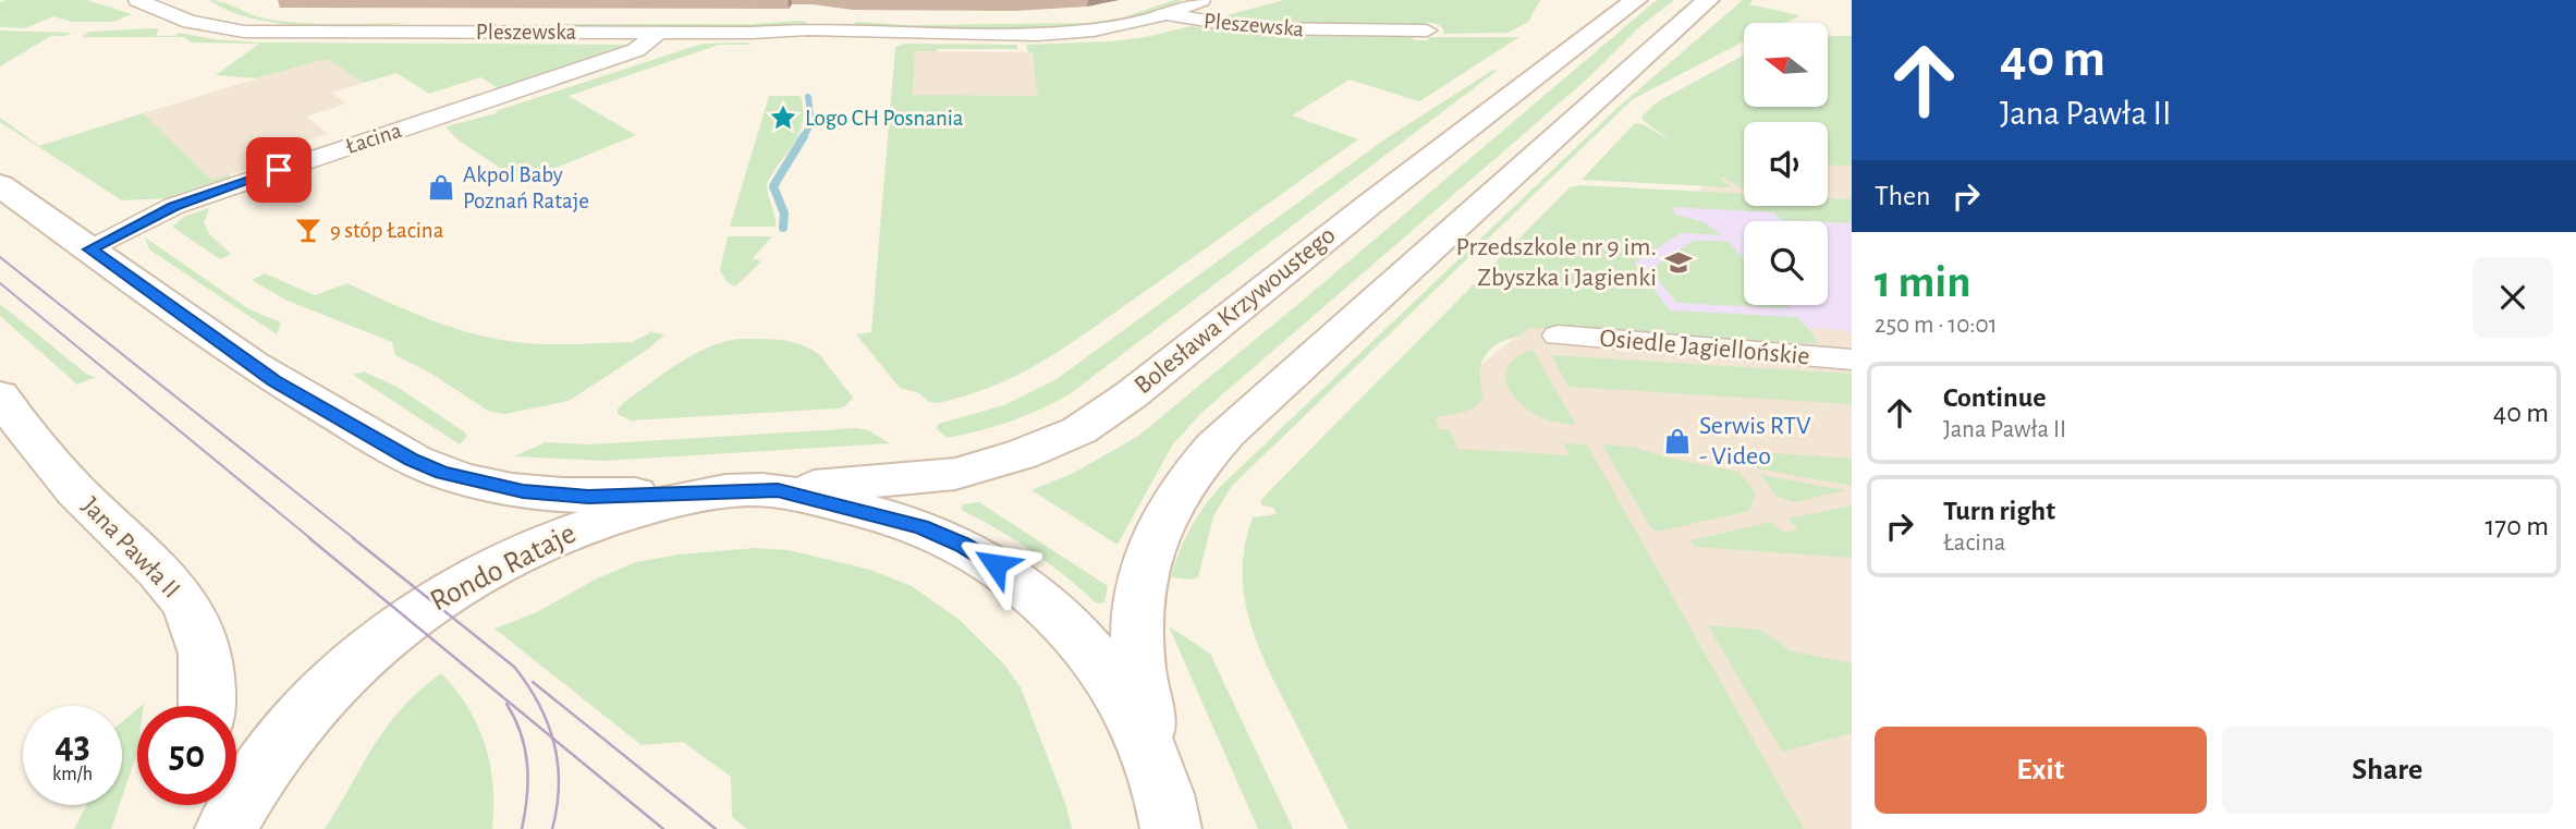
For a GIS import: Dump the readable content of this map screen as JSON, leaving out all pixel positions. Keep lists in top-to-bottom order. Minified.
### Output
{"streets":{"main road":["Bolesława Krzywoustego","Jana Pawła II","Rondo Rataje"],"street":["Pleszewska","Łacina","Osiedle Jagiellońskie"]},"crossings":[["Pleszewska","Łacina"],["Bolesława Krzywoustego","Rondo Rataje"]],"places":{"place":["Logo CH Posnania"],"shop":["Akpol Baby Poznań Rataje","Serwis RTV - Video"],"bar":["9 stóp Łacina"],"school or university":["Przedszkole nr 9 im. Zbyszka i Jagienki"]},"north":"left","page":{"turn":["40 m","Jana Pawła II"],"then":"Then","heading":["1 min","250 m · 10:01"],"list":[{"name":"Continue","note":"Jana Pawła II","value":"40 m"},{"name":"Turn right","note":"Łacina","value":"170 m"}],"speed":"43 km/h","limit":"50","buttons":["Exit","Share"]}}
